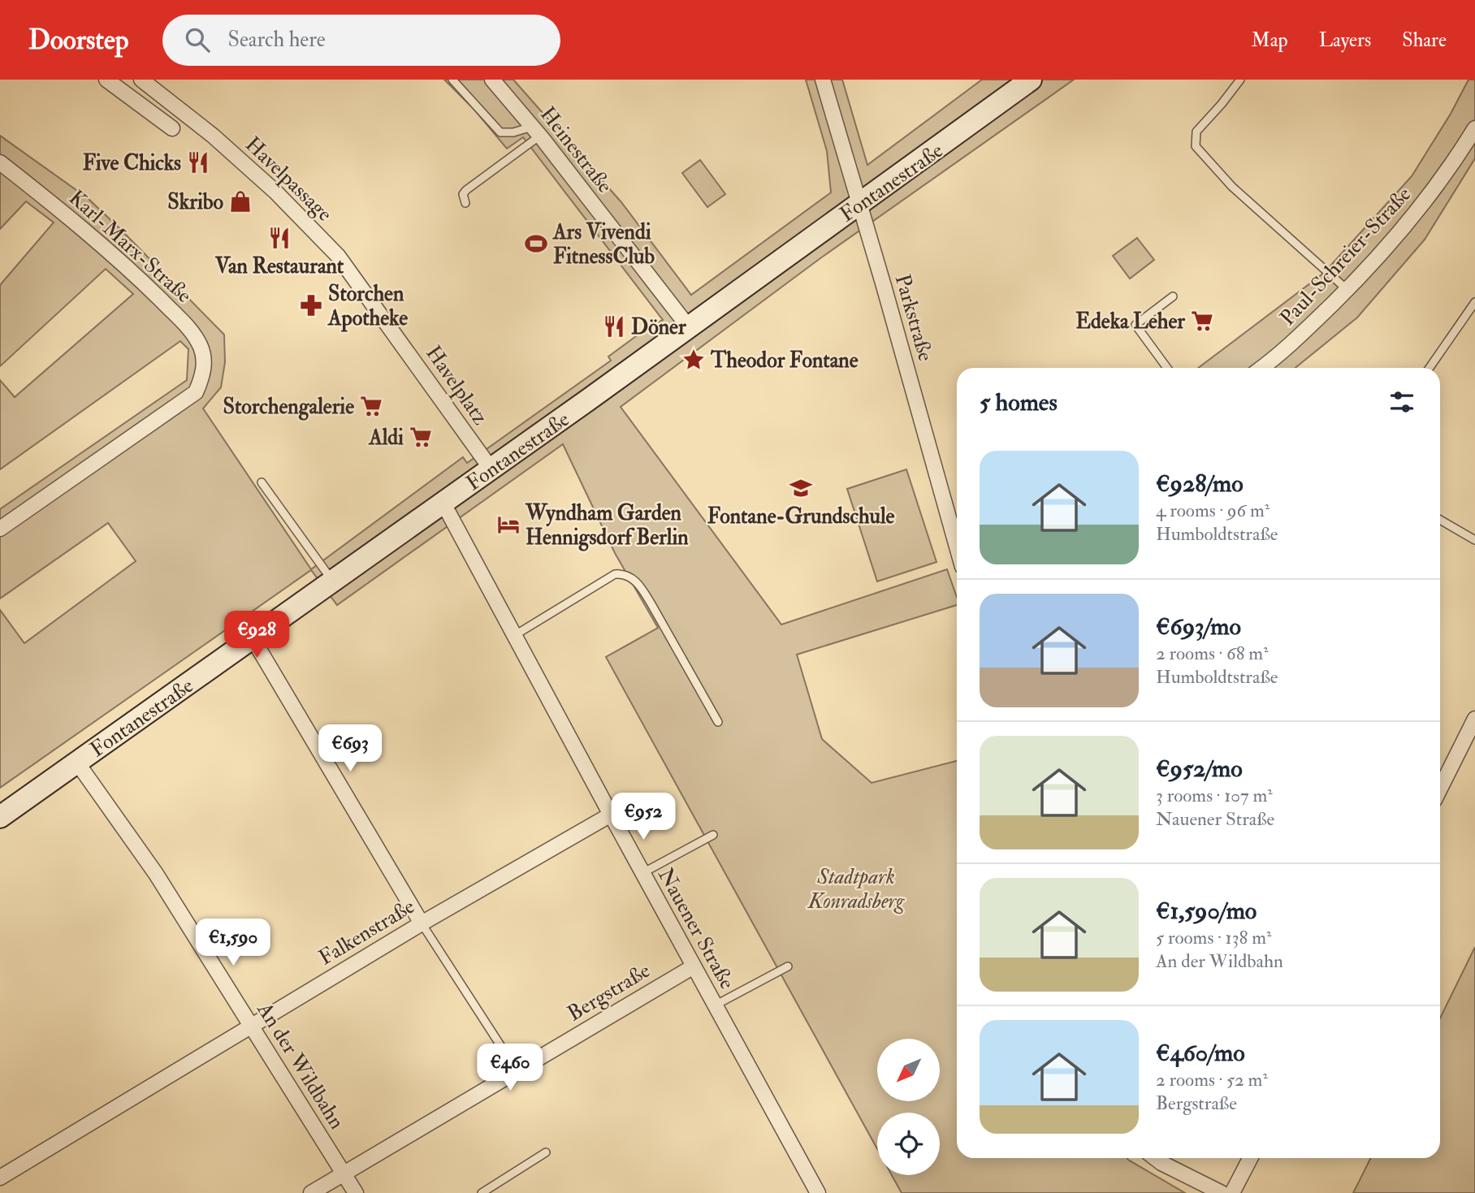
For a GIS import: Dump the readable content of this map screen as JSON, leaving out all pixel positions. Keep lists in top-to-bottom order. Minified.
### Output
{"streets":{"street":["Heinestraße","Havelpassage","Fontanestraße","Karl-Marx-Straße","Paul-Schreier-Straße","Parkstraße","Havelplatz","Nauener Straße","Falkenstraße","Bergstraße","An der Wildbahn"]},"crossings":[["Heinestraße","Fontanestraße"],["Havelpassage","Havelplatz"],["Fontanestraße","Parkstraße"],["Fontanestraße","Havelplatz"],["Fontanestraße","Nauener Straße"],["Fontanestraße","An der Wildbahn"],["Nauener Straße","Falkenstraße"],["Nauener Straße","Bergstraße"],["Falkenstraße","An der Wildbahn"],["Bergstraße","An der Wildbahn"]],"parks":["Stadtpark Konradsberg"],"places":{"restaurant":["Five Chicks","Van Restaurant","Döner"],"shop":["Skribo"],"sports":["Ars Vivendi FitnessClub"],"pharmacy":["Storchen Apotheke"],"supermarket":["Edeka Leher","Storchengalerie","Aldi"],"place":["Theodor Fontane"],"school or university":["Fontane-Grundschule"],"hotel":["Wyndham Garden Hennigsdorf Berlin"]},"north":"bottom left","page":{"header":"Doorstep","search":"Search here","nav":["Map","Layers","Share"],"heading":"5 homes","list":[{"name":"€928/mo","note":"4 rooms · 96 m² · Humboldtstraße"},{"name":"€693/mo","note":"2 rooms · 68 m² · Humboldtstraße"},{"name":"€952/mo","note":"3 rooms · 107 m² · Nauener Straße"},{"name":"€1,590/mo","note":"5 rooms · 138 m² · An der Wildbahn"},{"name":"€460/mo","note":"2 rooms · 52 m² · Bergstraße"}],"price":["€928","€693","€952","€1,590","€460"]}}
